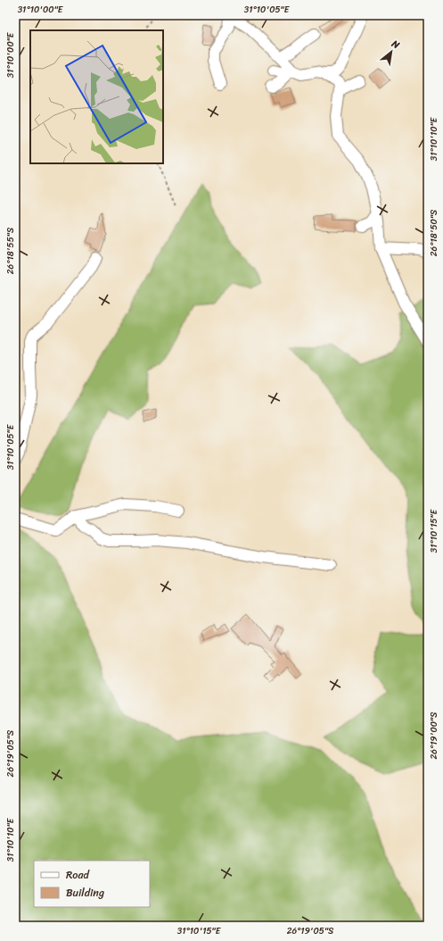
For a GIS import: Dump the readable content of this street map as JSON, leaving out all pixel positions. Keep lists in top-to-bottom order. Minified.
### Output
{"legend":["Road","Building"],"north":"top right","coordinates":["31°10'00\"E","31°10'05\"E","31°10'10\"E","26°18'50\"S","26°18'55\"S","31°10'15\"E","26°19'00\"S","26°19'05\"S"]}
